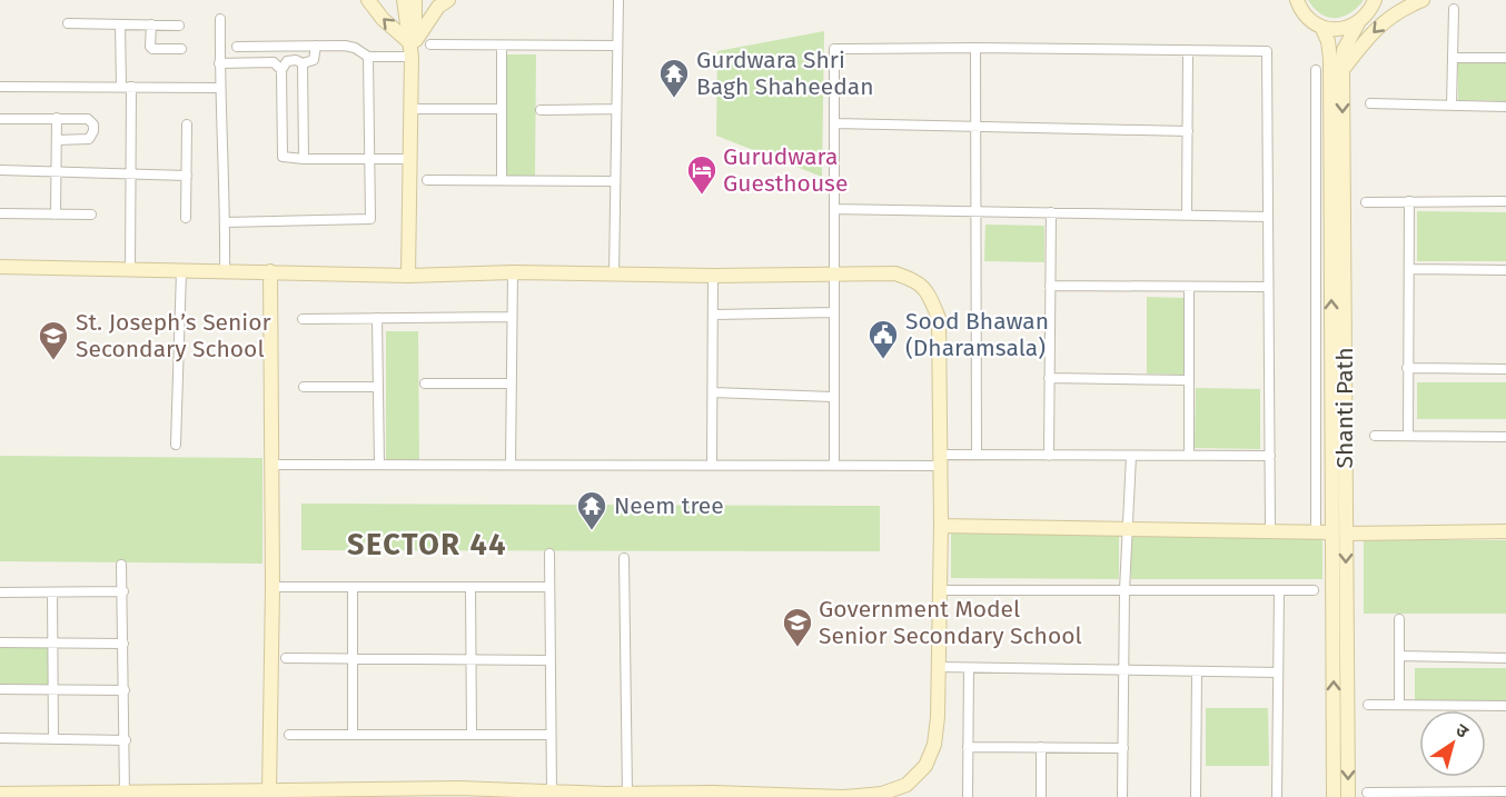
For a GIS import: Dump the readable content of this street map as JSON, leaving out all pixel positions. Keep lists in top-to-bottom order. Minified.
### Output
{"streets":{"street":["Shanti Path"]},"districts":["SECTOR 44"],"places":{"temple":["Gurdwara Shri Bagh Shaheedan","Neem tree"],"hotel":["Gurudwara Guesthouse"],"public building":["Sood Bhawan (Dharamsala)"],"school or university":["St. Joseph’s Senior Secondary School","Government Model Senior Secondary School"]},"north":"top right"}
